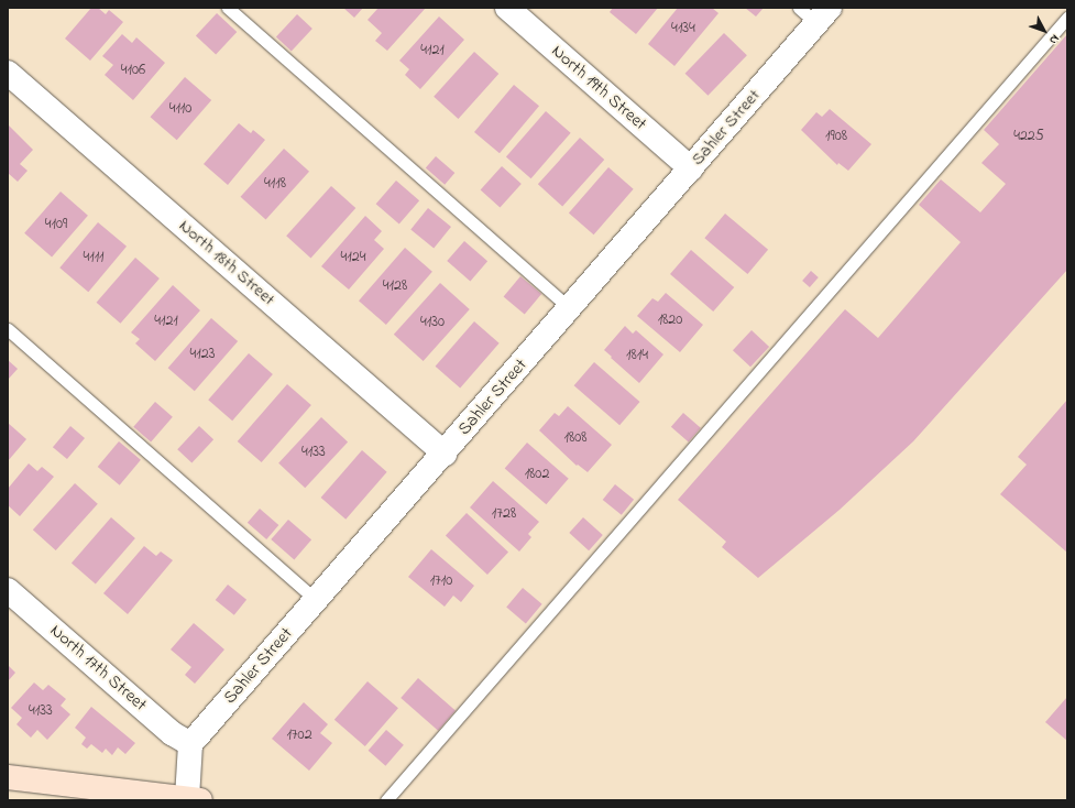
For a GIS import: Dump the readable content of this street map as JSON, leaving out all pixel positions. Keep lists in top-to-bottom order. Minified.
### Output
{"streets":{"street":["North 19th Street","Sahler Street","North 18th Street","North 17th Street"]},"crossings":[["North 19th Street","Sahler Street"],["Sahler Street","North 18th Street"],["Sahler Street","North 17th Street"]],"house_numbers":["4134","4121","4106","4110","1908","4225","4118","4109","4111","4124","4128","1820","4121","4130","4123","1814","1808","4133","1802","1728","1710","4133","1702"],"north":"bottom right"}
